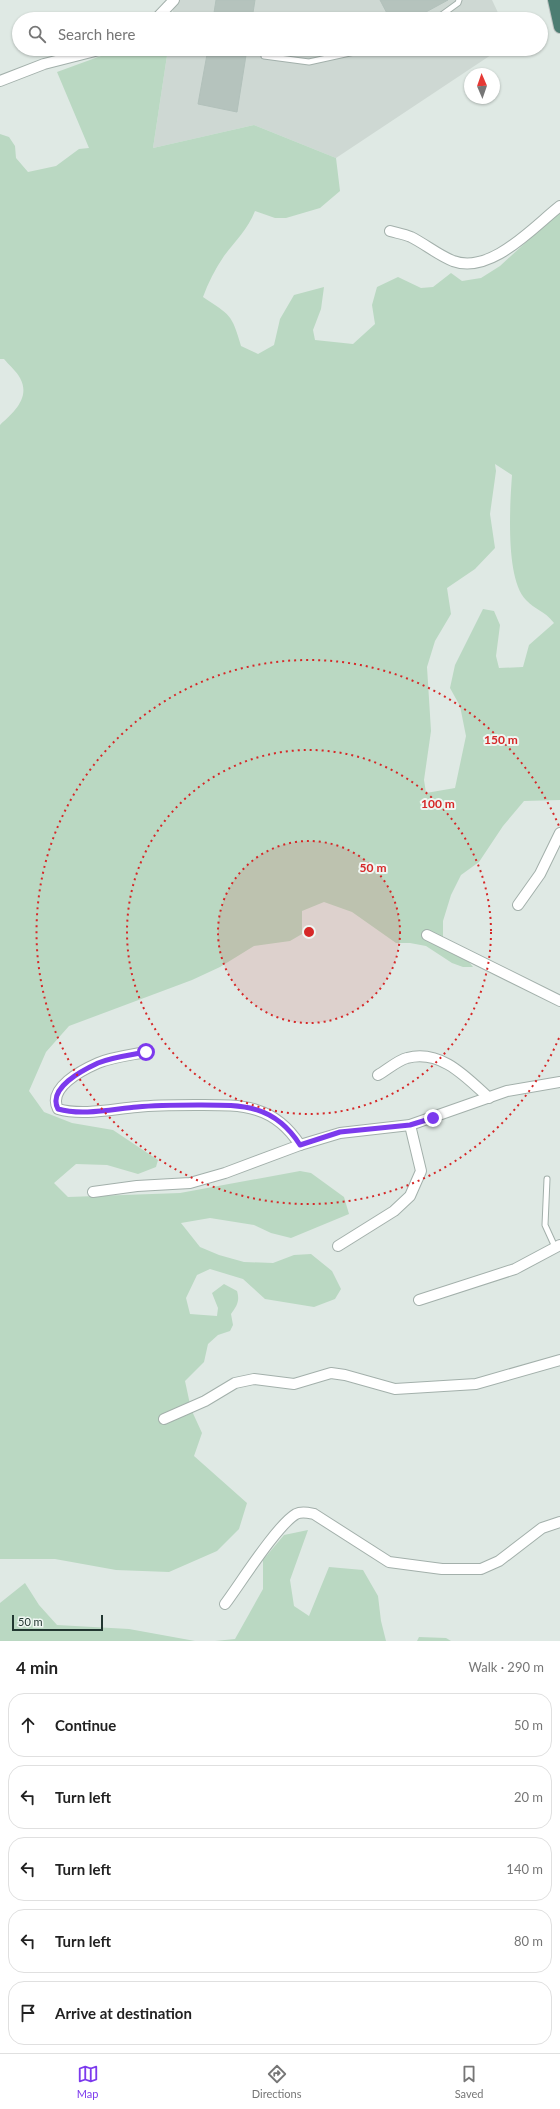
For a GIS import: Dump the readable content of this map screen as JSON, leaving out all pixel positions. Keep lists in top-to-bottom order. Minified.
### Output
{"scale_bar":"50 m","north":"top","page":{"search":"Search here","scale":"50 m","heading":["4 min","Walk · 290 m"],"list":[["Continue","50 m"],["Turn left","20 m"],["Turn left","140 m"],["Turn left","80 m"],"Arrive at destination"],"nav":["Map","Directions","Saved"]},"rings":["150 m","100 m","50 m"]}
